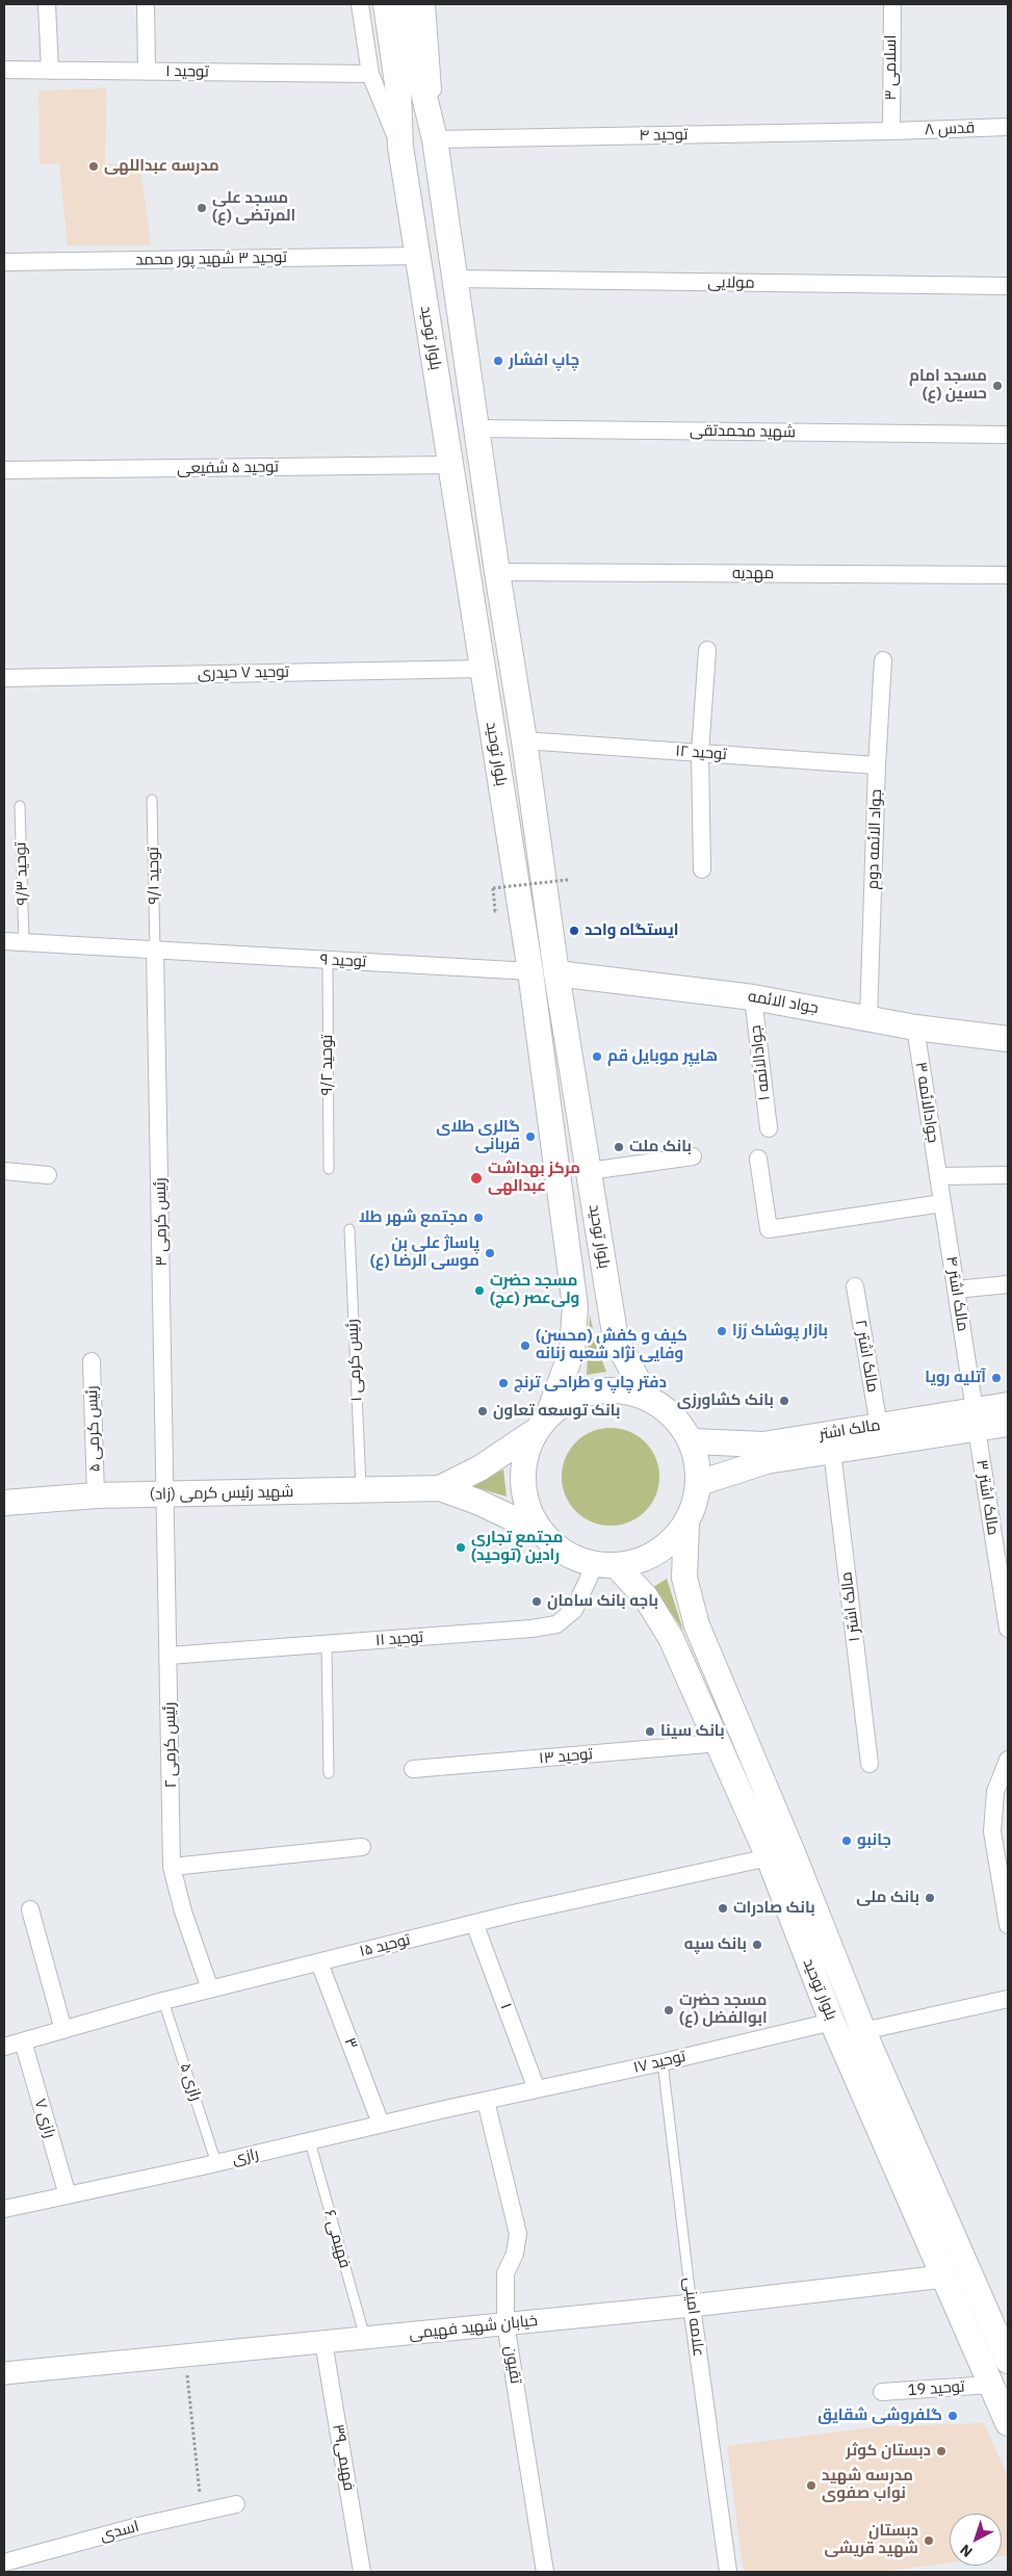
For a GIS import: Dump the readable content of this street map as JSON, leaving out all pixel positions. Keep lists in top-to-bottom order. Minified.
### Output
{"streets":{"main road":["بلوار توحید","جواد الائمه","مالک اشتر","شهید رئیس کرمی (زاد)"],"street":["۳ اسلامی","توحید ۱","قدس ۸","توحید ۴","توحید ۳ شهيد پور محمد","مولایی","شهید محمدتقی","توحید ۵ شفیعی","مهدیه","توحید ۷ حیدری","توحید ۱۲","جواد الائمه دوم","توحید ۹","جوادالائمه ۱","جوادالائمه ۳","رئیس کرمی ۳","مالک اشتر ۴","مالک اشتر ۲","رئیس کرمی ۵","مالک اشتر ۳","مالک اشتر ۱","توحید ۱۱","رئیس کرمی ۲","توحید ۱۳","توحید ۱۵","۱","۳","توحید ۱۷","رازی ۷","رازی","علامه امینی","خیابان شهید فهیمی","تقیون","توحید 19","فهیمی۳۹","اسدی"],"lane":["توحید ۹/۳","توحید ۹/۱","توحید ۹/۲","رئیس کرمی ۱","رازی ۵","فهیمی ۶"]},"crossings":[["۳ اسلامی","قدس ۸"],["۳ اسلامی","توحید ۴"],["قدس ۸","توحید ۴"],["توحید ۴","بلوار توحید"],["توحید ۳ شهيد پور محمد","بلوار توحید"],["مولایی","بلوار توحید"],["بلوار توحید","شهید محمدتقی"],["بلوار توحید","توحید ۵ شفیعی"],["بلوار توحید","مهدیه"],["بلوار توحید","توحید ۷ حیدری"],["بلوار توحید","توحید ۱۲"],["بلوار توحید","توحید ۹"],["بلوار توحید","جواد الائمه"],["بلوار توحید","مالک اشتر"],["بلوار توحید","توحید ۱۱"],["بلوار توحید","توحید ۱۳"],["بلوار توحید","توحید ۱۵"],["بلوار توحید","توحید ۱۷"],["بلوار توحید","خیابان شهید فهیمی"],["بلوار توحید","توحید 19"],["توحید ۱۲","جواد الائمه دوم"],["جواد الائمه دوم","جواد الائمه"],["توحید ۹/۳","توحید ۹"],["توحید ۹/۱","توحید ۹"],["توحید ۹/۱","رئیس کرمی ۳"],["توحید ۹","توحید ۹/۲"],["توحید ۹","رئیس کرمی ۳"],["جواد الائمه","جوادالائمه ۱"],["جواد الائمه","جوادالائمه ۳"],["جوادالائمه ۳","مالک اشتر ۴"],["رئیس کرمی ۳","شهید رئیس کرمی (زاد)"],["رئیس کرمی ۳","رئیس کرمی ۲"],["مالک اشتر ۴","مالک اشتر"],["مالک اشتر ۴","مالک اشتر ۳"],["مالک اشتر ۲","مالک اشتر"],["رئیس کرمی ۱","شهید رئیس کرمی (زاد)"],["رئیس کرمی ۵","شهید رئیس کرمی (زاد)"],["مالک اشتر","مالک اشتر ۳"],["مالک اشتر","مالک اشتر ۱"],["مالک اشتر","توحید ۱۱"],["شهید رئیس کرمی (زاد)","رئیس کرمی ۲"],["توحید ۱۱","رئیس کرمی ۲"],["رئیس کرمی ۲","توحید ۱۵"],["توحید ۱۵","۱"],["توحید ۱۵","۳"],["توحید ۱۵","رازی ۵"],["توحید ۱۵","رازی ۷"],["۱","توحید ۱۷"],["۳","رازی"],["توحید ۱۷","رازی"],["توحید ۱۷","علامه امینی"],["توحید ۱۷","تقیون"],["رازی ۵","رازی"],["رازی ۷","رازی"],["رازی","فهیمی ۶"],["رازی","تقیون"],["فهیمی ۶","خیابان شهید فهیمی"],["علامه امینی","خیابان شهید فهیمی"],["خیابان شهید فهیمی","تقیون"],["خیابان شهید فهیمی","فهیمی۳۹"]],"places":["مدرسه عبداللهی","مسجد علی المرتضی (ع)","چاپ افشار","مسجد امام حسین (ع)","ایستگاه واحد","هایپر موبایل قم","گالری طلای قربانی","بانک ملت","مرکز بهداشت عبدالهی","مجتمع شهر طلا","پاساژ علی بن موسی الرضا (ع)","مسجد حضرت ولی‌عصر (عج)","بازار پوشاک رُزا","کیف و کفش (محسن) وفایی نژاد شعبه زنانه","آتلیه رویا","دفتر چاپ و طراحی ترنج","بانک کشاورزی","بانک توسعه تعاون","مجتمع تجاری رادین (توحید)","باجه بانک سامان","بانک سینا","جانبو","بانک ملی","بانک صادرات","بانک سپه","مسجد حضرت ابوالفضل (ع)","گلفروشی شقایق","دبستان کوثر","مدرسه شهید نواب صفوی","دبستان شهید قریشی"],"north":"bottom left"}
